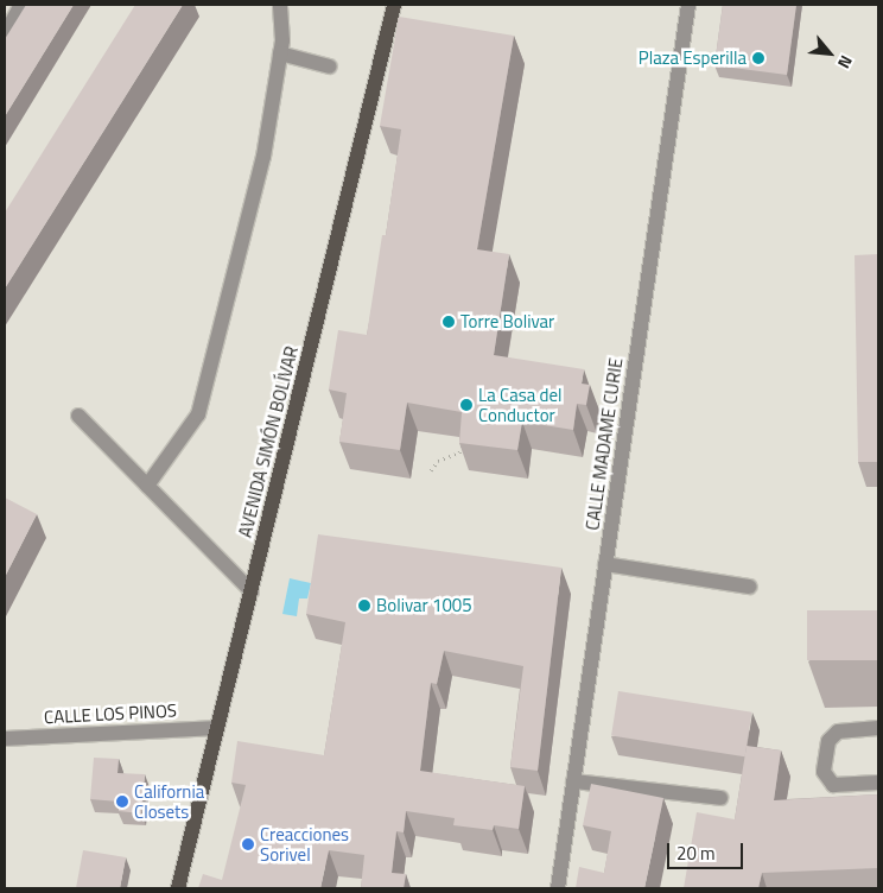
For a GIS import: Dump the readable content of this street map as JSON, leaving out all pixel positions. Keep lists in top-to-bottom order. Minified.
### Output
{"streets":{"main road":["AVENIDA SIMÓN BOLÍVAR"],"street":["CALLE MADAME CURIE","CALLE LOS PINOS"]},"crossings":[["AVENIDA SIMÓN BOLÍVAR","CALLE LOS PINOS"]],"places":["Plaza Esperilla","Torre Bolivar","La Casa del Conductor","Bolivar 1005","California Closets","Creacciones Sorivel"],"scale_bar":"20 m","north":"bottom right"}
